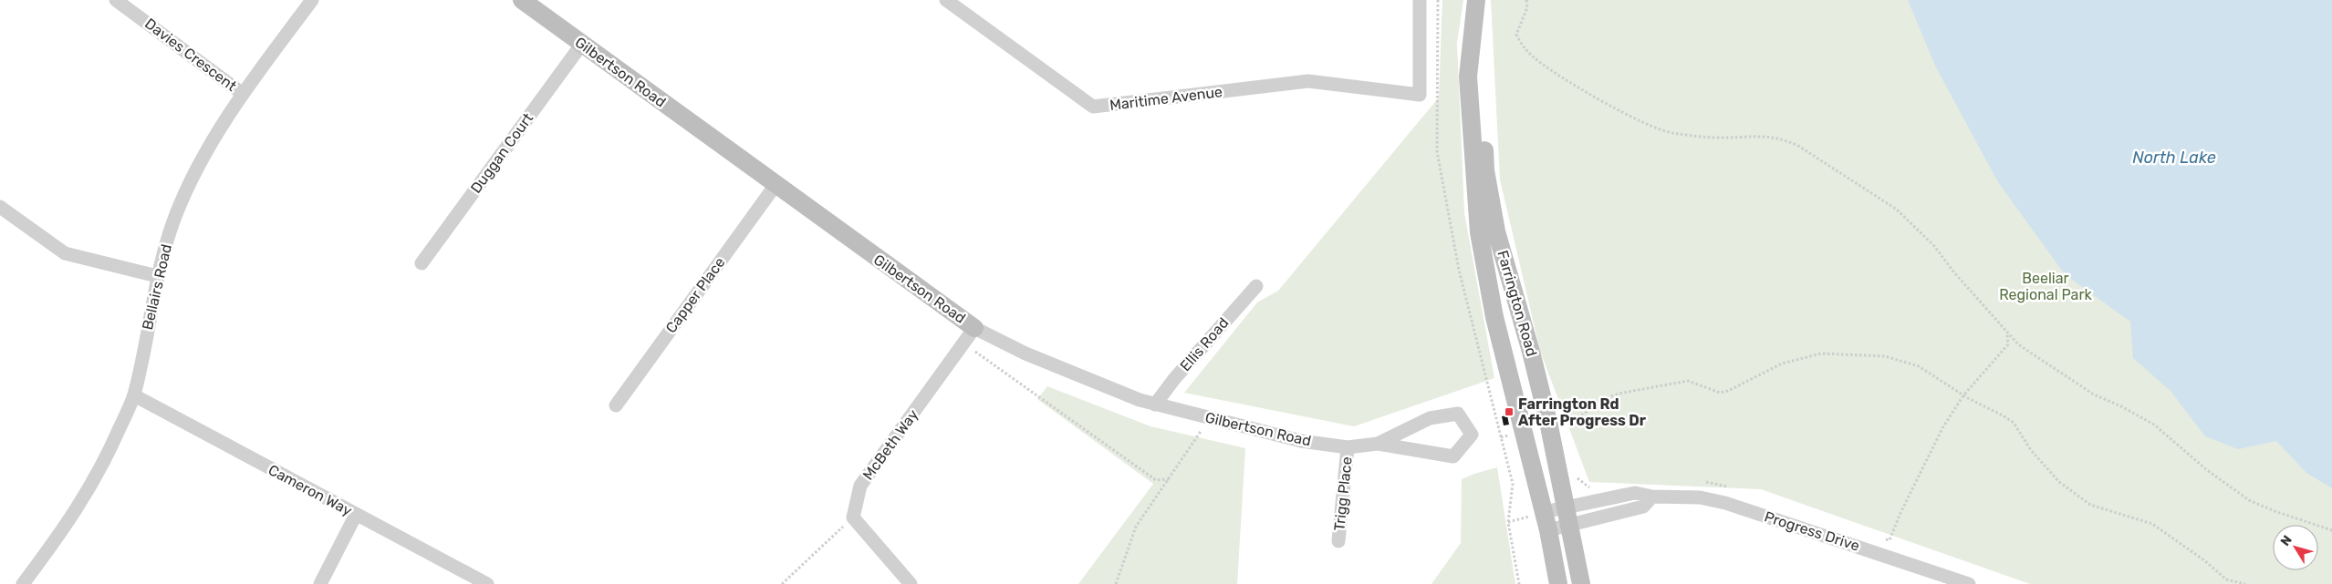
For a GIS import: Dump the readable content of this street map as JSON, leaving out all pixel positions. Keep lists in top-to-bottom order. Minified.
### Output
{"streets":{"main road":["Gilbertson Road","Farrington Road"],"street":["Davies Crescent","Maritime Avenue","Duggan Court","Bellairs Road","Capper Place","Ellis Road","McBeth Way","Cameron Way","Trigg Place","Progress Drive"]},"crossings":[["Davies Crescent","Bellairs Road"],["Gilbertson Road","Duggan Court"],["Gilbertson Road","Capper Place"],["Gilbertson Road","Ellis Road"],["Gilbertson Road","McBeth Way"],["Gilbertson Road","Trigg Place"],["Bellairs Road","Cameron Way"],["Farrington Road","Progress Drive"]],"water":["North Lake"],"parks":["Beeliar Regional Park"],"places":{"transit":["Farrington Rd After Progress Dr"]},"north":"top left"}
